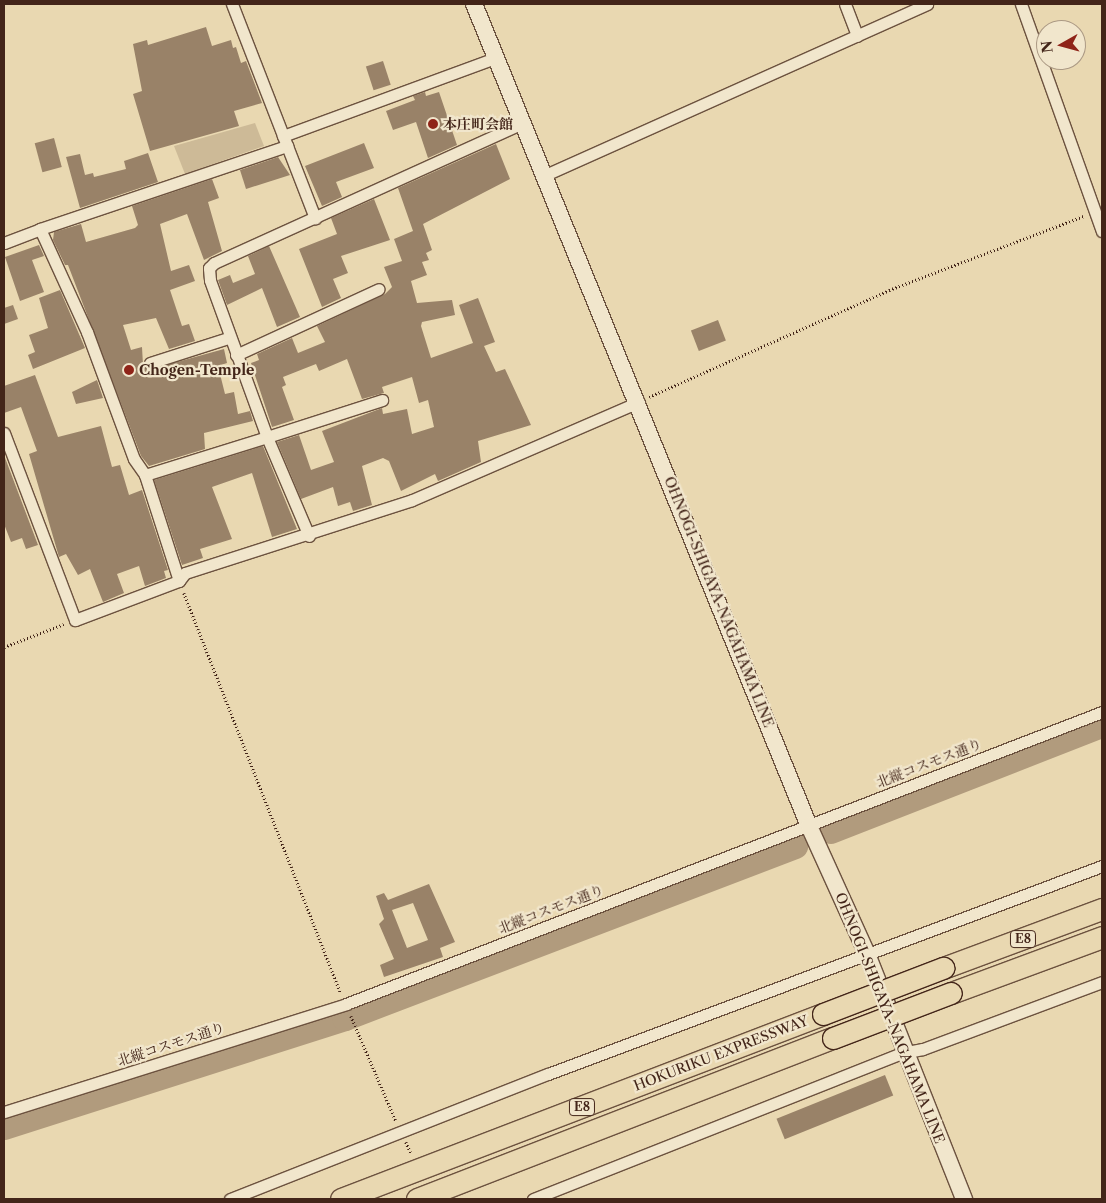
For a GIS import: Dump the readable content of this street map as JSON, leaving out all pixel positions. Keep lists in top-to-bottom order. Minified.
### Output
{"streets":{"highway":["E8","HOKURIKU EXPRESSWAY"],"main road":["OHNOGI-SHIGAYA-NAGAHAMA LINE"],"street":["北縦コスモス通り"]},"crossings":[["OHNOGI-SHIGAYA-NAGAHAMA LINE","北縦コスモス通り"]],"places":["本庄町会館","Chogen-Temple"],"north":"left"}
